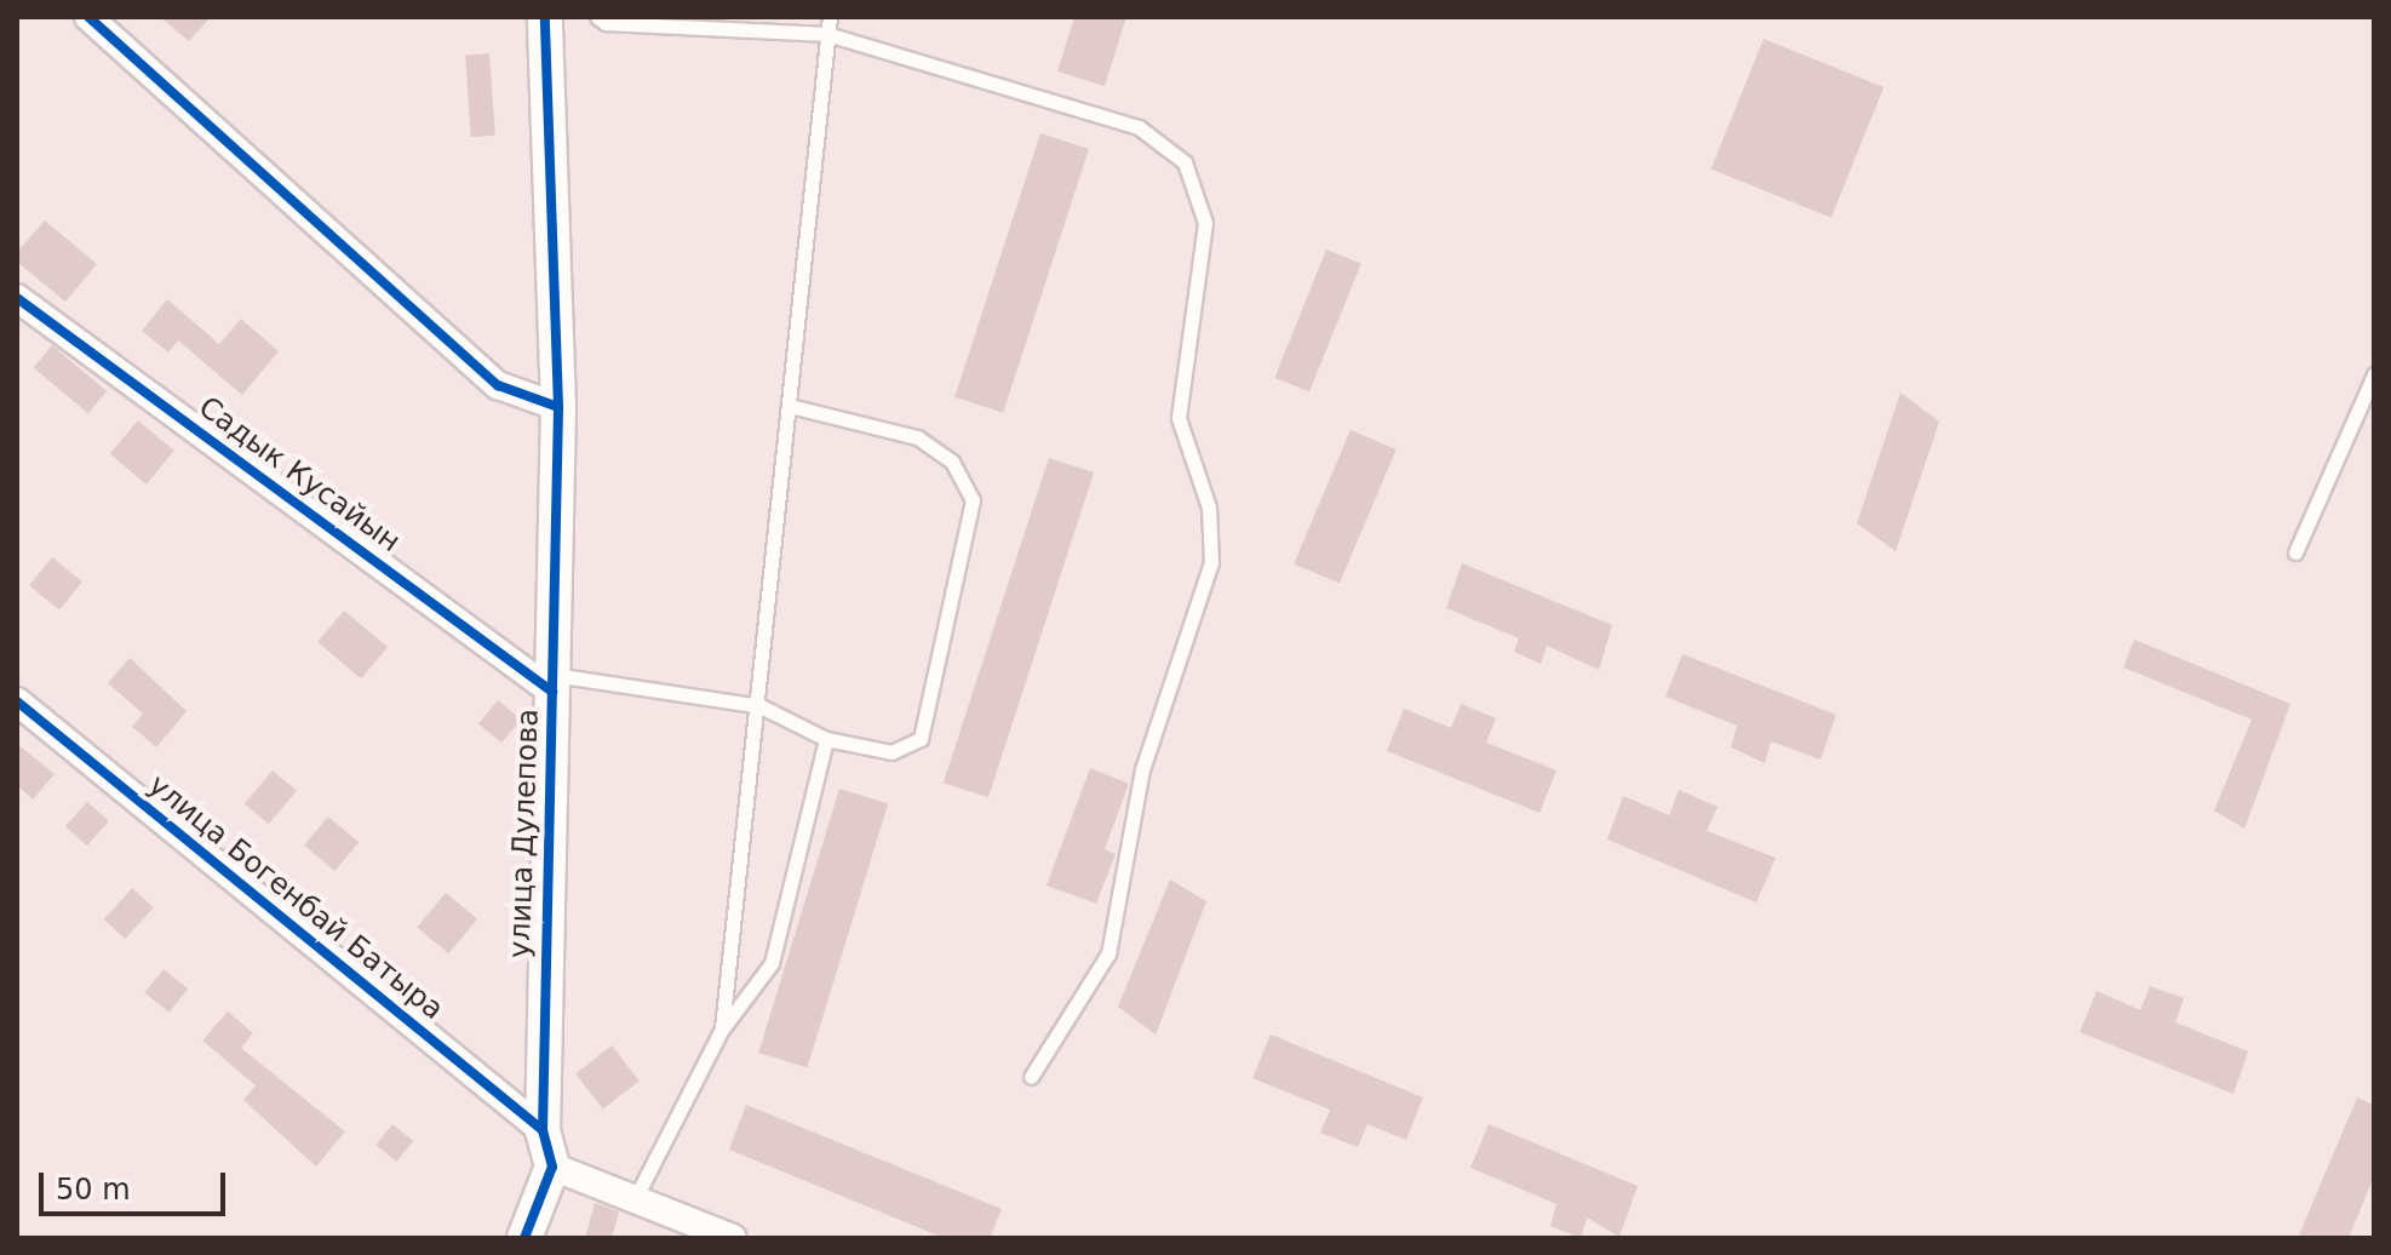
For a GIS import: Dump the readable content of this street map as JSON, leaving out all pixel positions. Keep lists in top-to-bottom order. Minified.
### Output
{"streets":{"street":["Садык Кусайын","улица Дулепова","улица Богенбай Батыра"]},"crossings":[["Садык Кусайын","улица Дулепова"],["улица Дулепова","улица Богенбай Батыра"]],"scale_bar":"50 m"}
